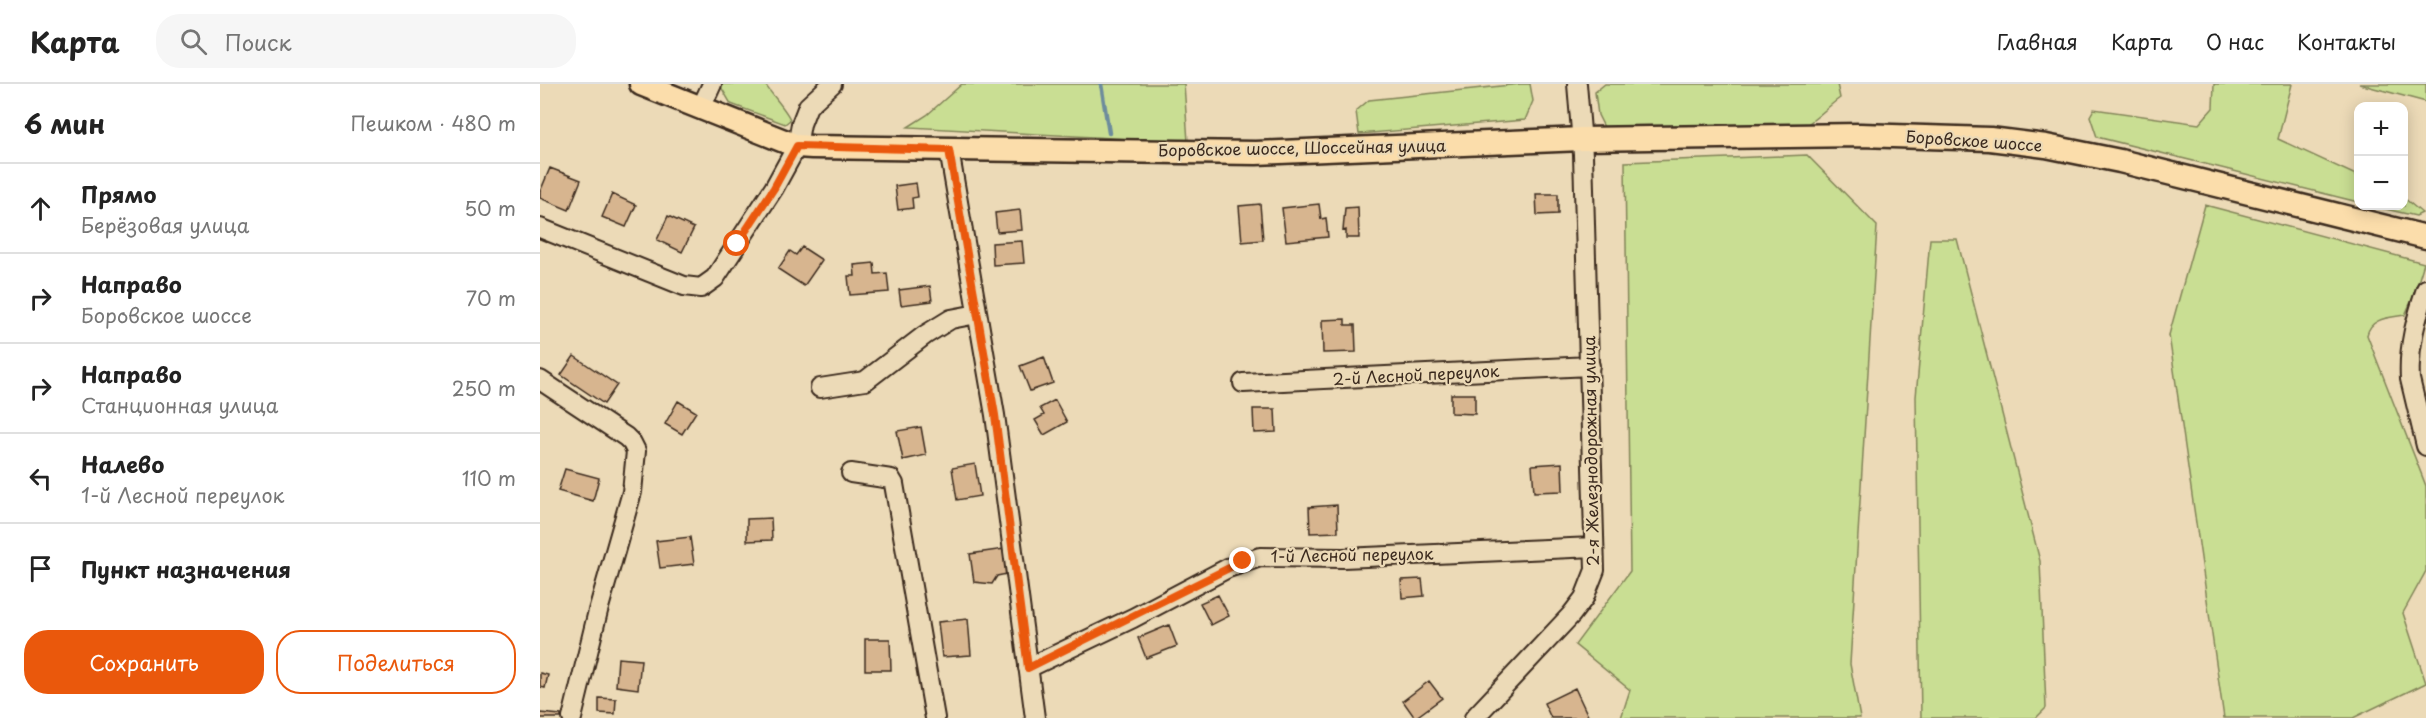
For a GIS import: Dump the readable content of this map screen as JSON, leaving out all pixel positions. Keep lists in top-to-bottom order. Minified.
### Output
{"streets":{"main road":["Боровское шоссе","Боровское шоссе, Шоссейная улица"],"street":["2-й Лесной переулок","2-я Железнодорожная улица","1-й Лесной переулок"]},"crossings":[["Боровское шоссе","Боровское шоссе, Шоссейная улица"],["Боровское шоссе","2-я Железнодорожная улица"],["Боровское шоссе, Шоссейная улица","2-я Железнодорожная улица"],["2-й Лесной переулок","2-я Железнодорожная улица"],["2-я Железнодорожная улица","1-й Лесной переулок"]],"page":{"header":"Карта","search":"Поиск","nav":["Главная","Карта","О нас","Контакты"],"heading":["6 мин","Пешком · 480 m"],"map_buttons":["+","−"],"list":[["Прямо","Берёзовая улица","50 m"],["Направо","Боровское шоссе","70 m"],["Направо","Станционная улица","250 m"],["Налево","1-й Лесной переулок","110 m"],"Пункт назначения"],"buttons":["Сохранить","Поделиться"]}}
